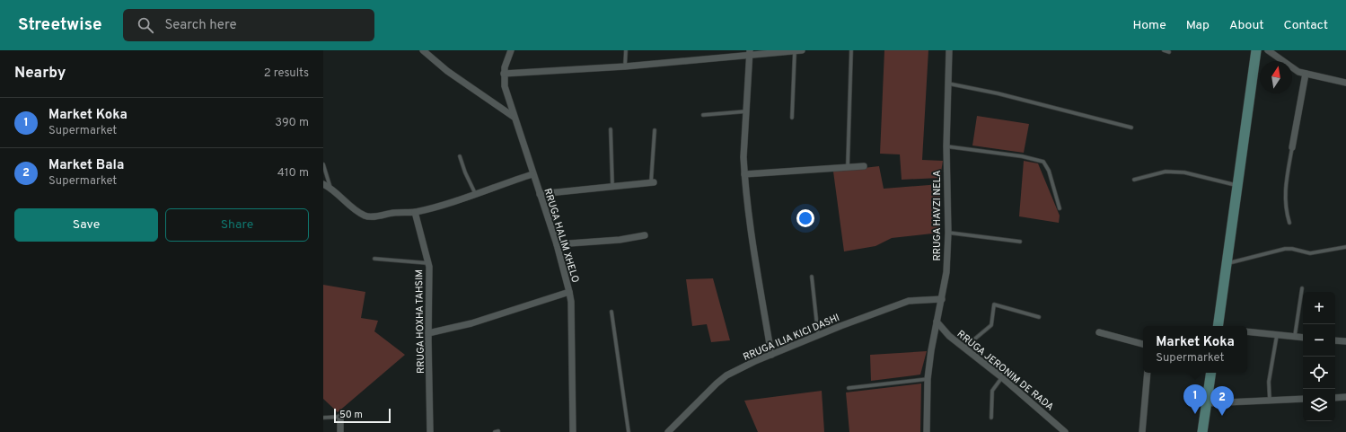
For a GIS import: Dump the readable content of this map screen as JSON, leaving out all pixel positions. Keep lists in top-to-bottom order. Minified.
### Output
{"streets":{"street":["RRUGA HAVZI NELA","RRUGA HALIM XHELO","RRUGA HOXHA TAHSIM","RRUGA ILIA KICI DASHI","RRUGA JERONIM DE RADA"]},"crossings":[["RRUGA HAVZI NELA","RRUGA ILIA KICI DASHI"],["RRUGA HAVZI NELA","RRUGA JERONIM DE RADA"]],"scale_bar":"50 m","north":"top","page":{"header":"Streetwise","search":"Search here","nav":["Home","Map","About","Contact"],"heading":["Nearby","2 results"],"list":[{"mark":"1","name":"Market Koka","note":"Supermarket","value":"390 m"},{"mark":"2","name":"Market Bala","note":"Supermarket","value":"410 m"}],"buttons":["Save","Share"],"map_buttons":["+","−"],"popup":["Market Koka","Supermarket"],"pins":["1","2"],"scale":"50 m"}}
